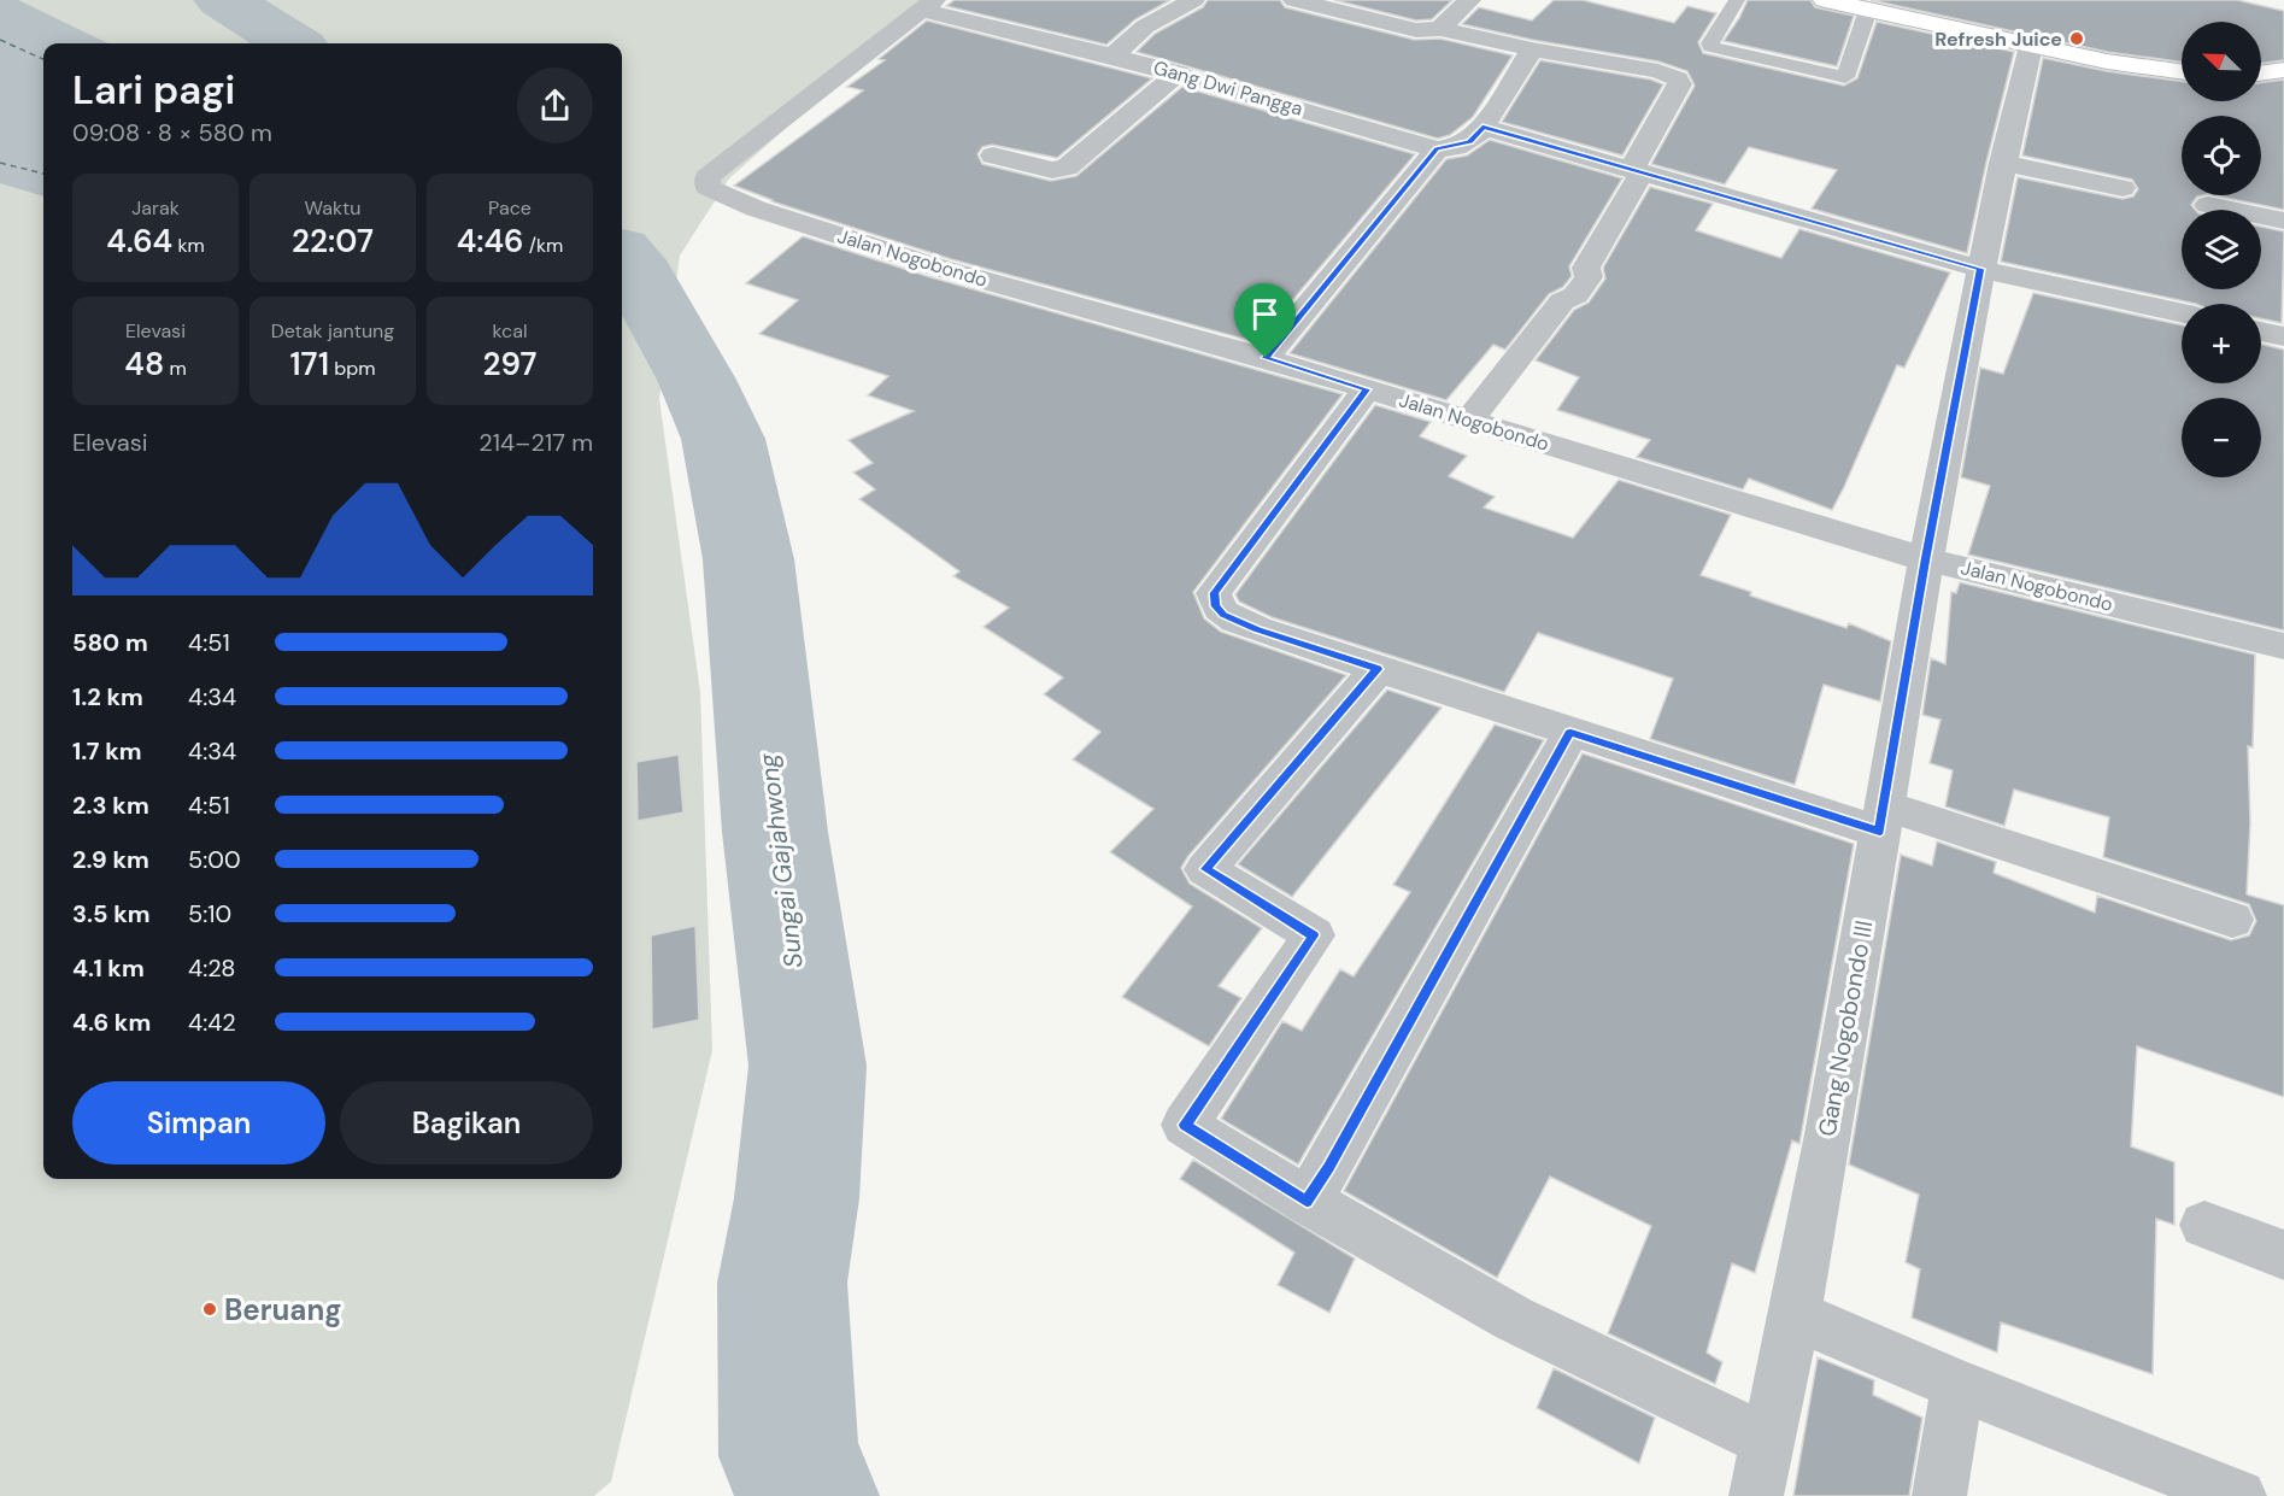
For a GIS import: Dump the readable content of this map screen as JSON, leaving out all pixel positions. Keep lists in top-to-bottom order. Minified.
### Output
{"streets":{"street":["Gang Dwi Pangga","Jalan Nogobondo","Gang Nogobondo III"]},"crossings":[["Jalan Nogobondo","Gang Nogobondo III"]],"water":["Sungai Gajahwong"],"places":["Refresh Juice","Beruang"],"north":"top left","page":{"map_buttons":["+","−"],"heading":["Lari pagi","09:08 · 8 × 580 m"],"stats":[["Jarak","4.64 km"],["Waktu","22:07"],["Pace","4:46 /km"],["Elevasi","48 m"],["Detak jantung","171 bpm"],["kcal","297"]],"chart":["Elevasi","214–217 m"],"list":[{"name":"580 m","note":"4:51"},{"name":"1.2 km","note":"4:34"},{"name":"1.7 km","note":"4:34"},{"name":"2.3 km","note":"4:51"},{"name":"2.9 km","note":"5:00"},{"name":"3.5 km","note":"5:10"},{"name":"4.1 km","note":"4:28"},{"name":"4.6 km","note":"4:42"}],"buttons":["Simpan","Bagikan"]}}
